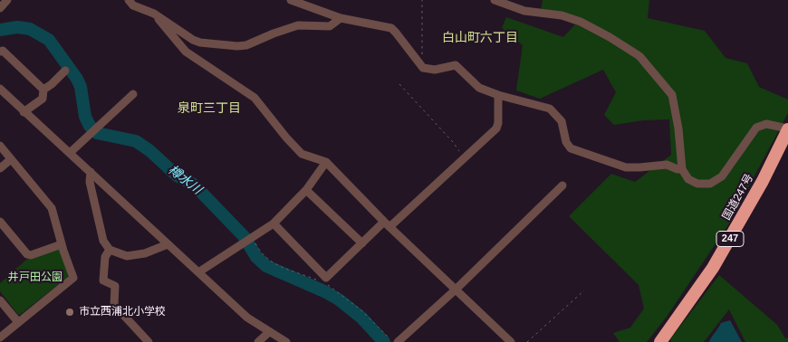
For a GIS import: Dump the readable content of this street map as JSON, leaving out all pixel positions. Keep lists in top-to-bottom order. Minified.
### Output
{"streets":{"highway":["国道247号","247"]},"districts":["白山町六丁目","泉町三丁目"],"water":["樽水川"],"parks":["井戸田公園"],"places":["市立西浦北小学校"]}
